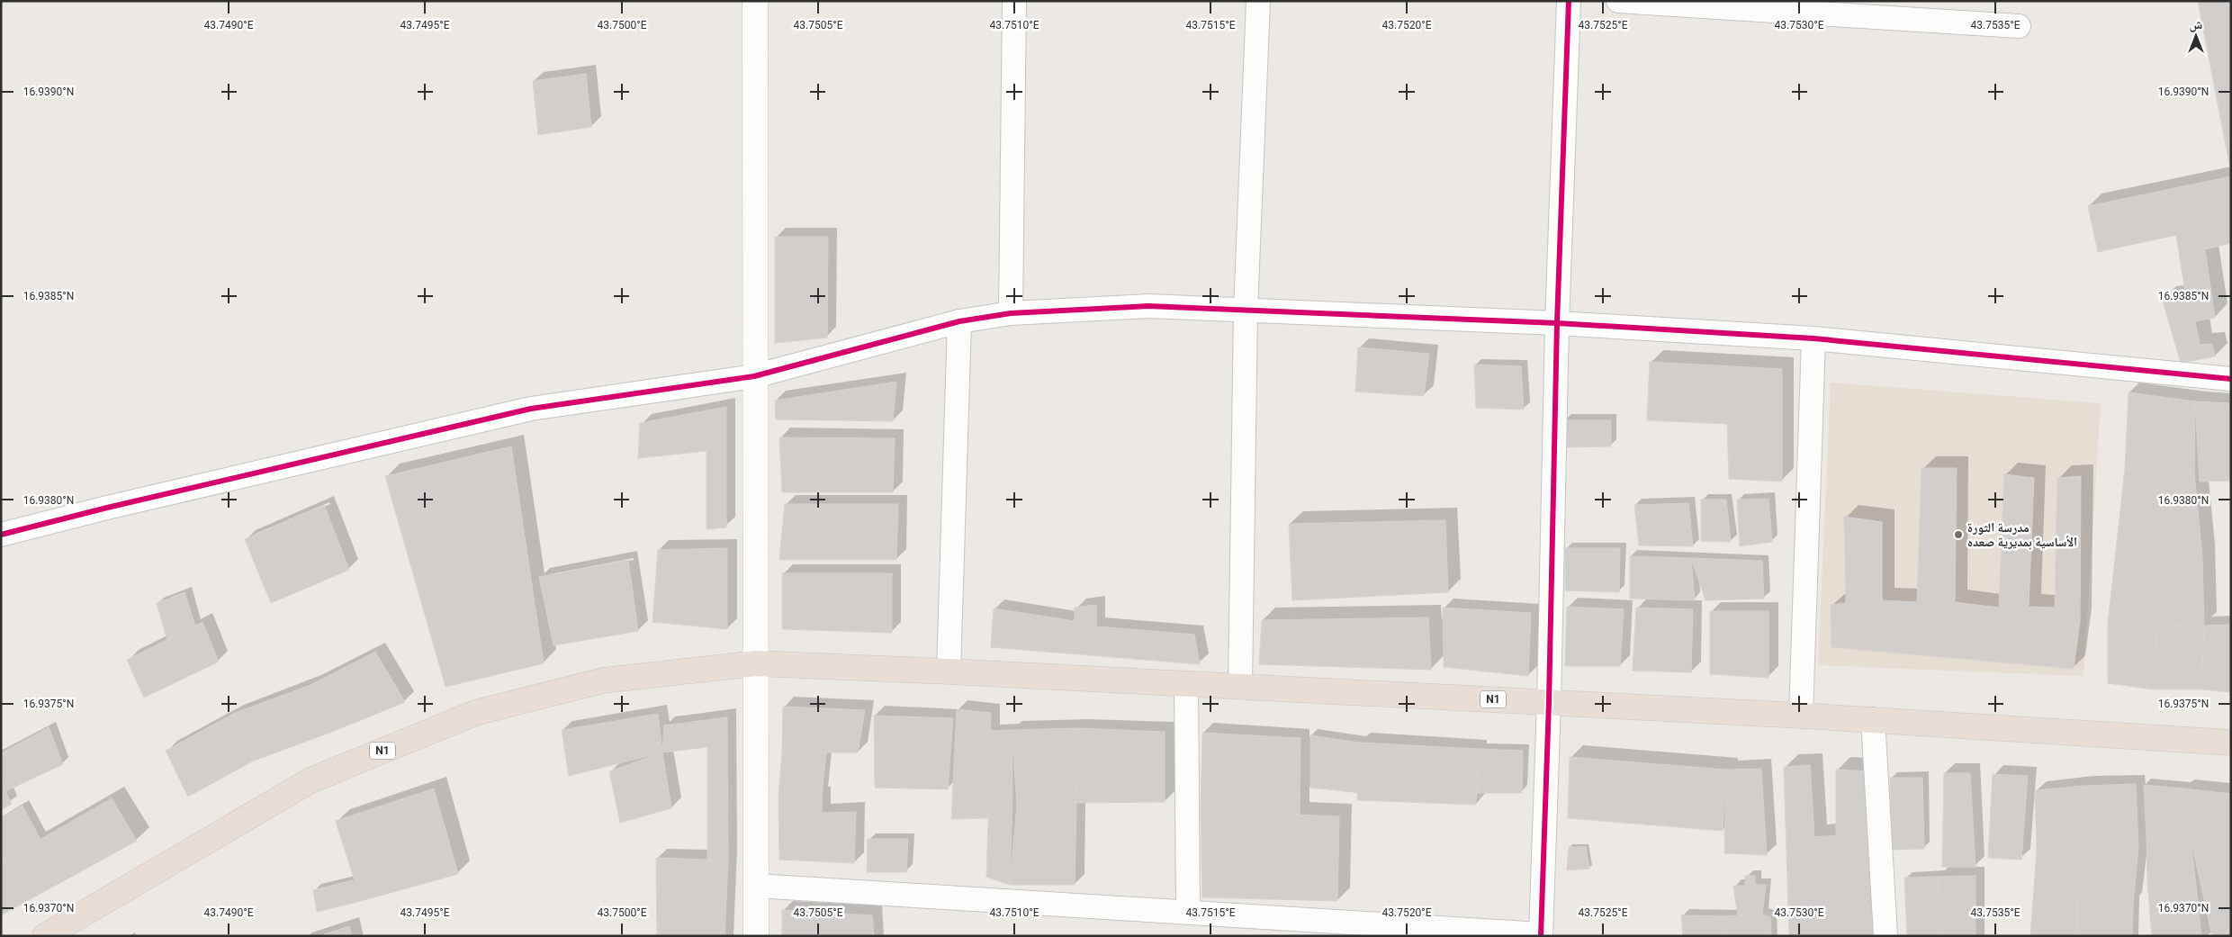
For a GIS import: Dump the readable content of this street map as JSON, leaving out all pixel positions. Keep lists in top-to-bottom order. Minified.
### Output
{"streets":{"highway":["N1"]},"places":["مدرسة الثورة الأساسية بمديرية صعده"],"north":"top","coordinates":["43.7490°E","43.7495°E","43.7500°E","43.7505°E","43.7510°E","43.7515°E","43.7520°E","43.7525°E","43.7530°E","43.7535°E","16.9390°N","16.9385°N","16.9380°N","16.9375°N","16.9370°N"]}
